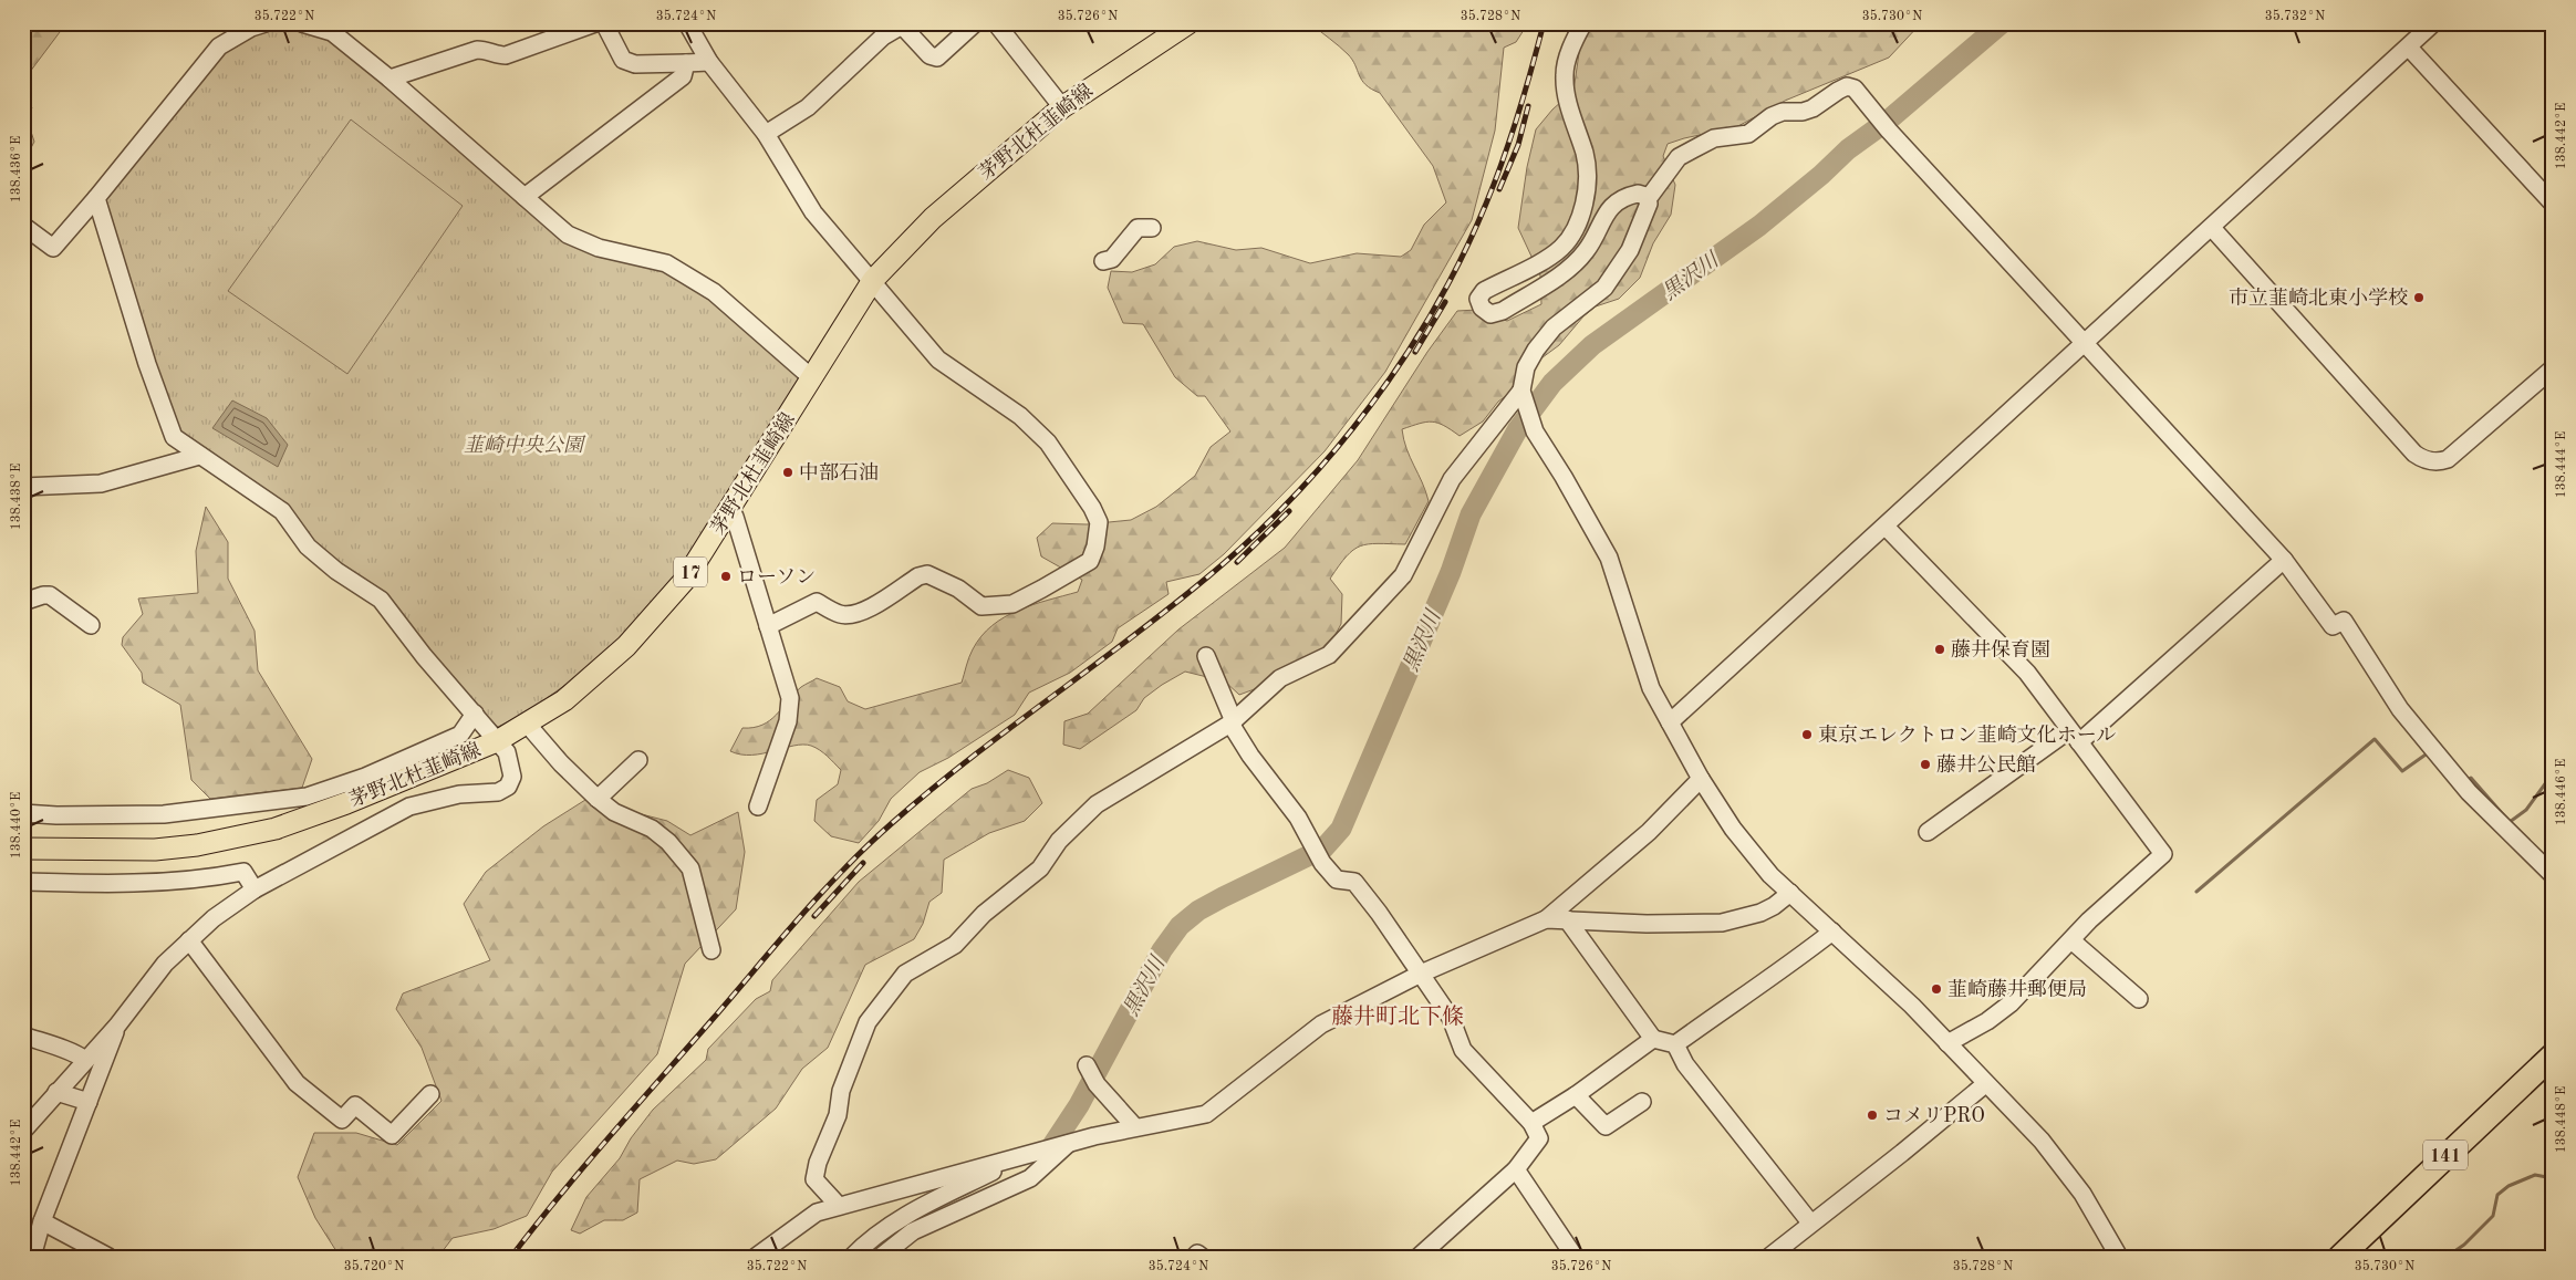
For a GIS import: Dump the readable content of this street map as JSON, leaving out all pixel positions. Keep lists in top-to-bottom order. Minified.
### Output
{"streets":{"highway":["141"],"main road":["茅野北杜韮崎線","17"]},"districts":["藤井町北下條"],"water":["黒沢川"],"parks":["韮崎中央公園"],"places":["市立韮崎北東小学校","中部石油","ローソン","藤井保育園","東京エレクトロン韮崎文化ホール","藤井公民館","韮崎藤井郵便局","コメリPRO"],"coordinates":["35.722°N","35.724°N","35.726°N","35.728°N","35.730°N","35.732°N","138.442°E","138.436°E","138.444°E","138.438°E","138.446°E","138.440°E","138.448°E","35.720°N"]}
